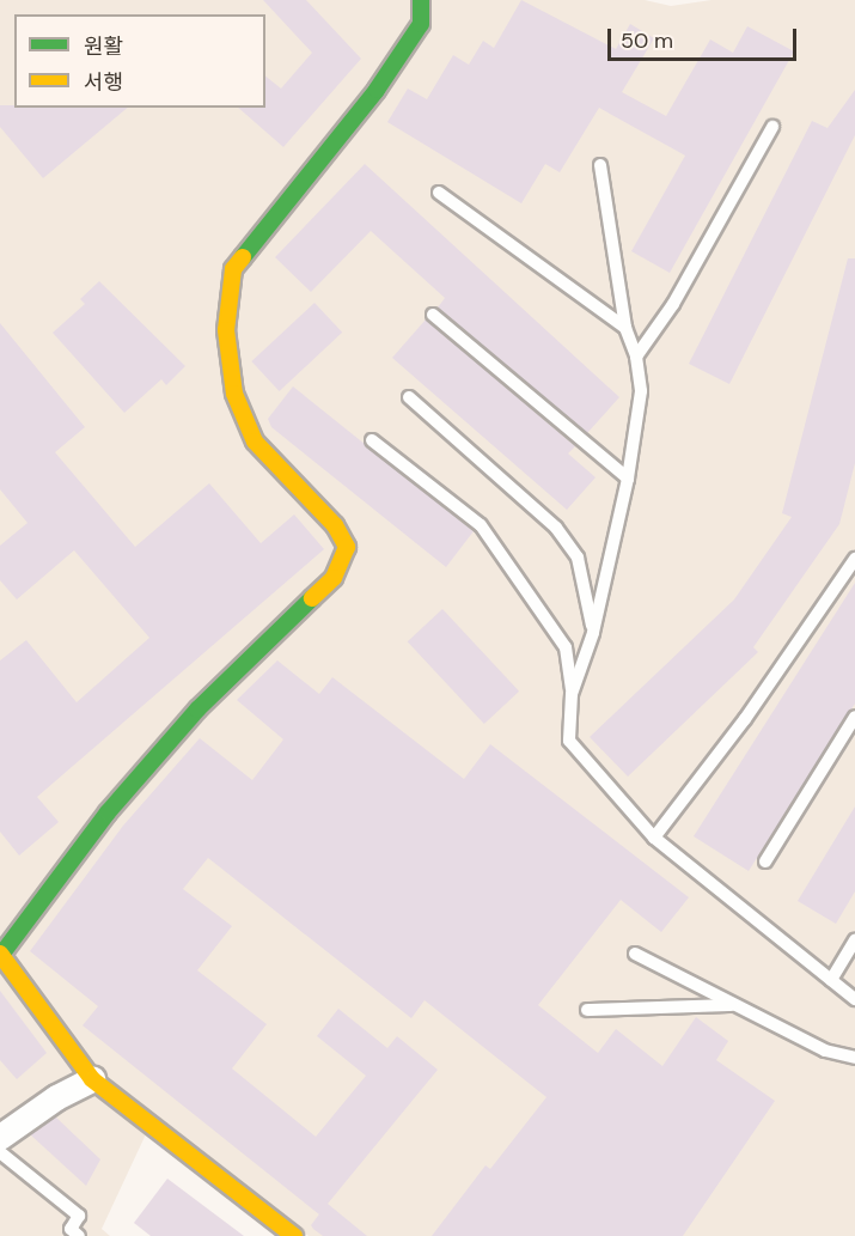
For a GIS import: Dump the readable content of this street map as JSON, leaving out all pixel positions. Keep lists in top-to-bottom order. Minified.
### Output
{"legend":["원활","서행"],"scale_bar":"50 m"}
